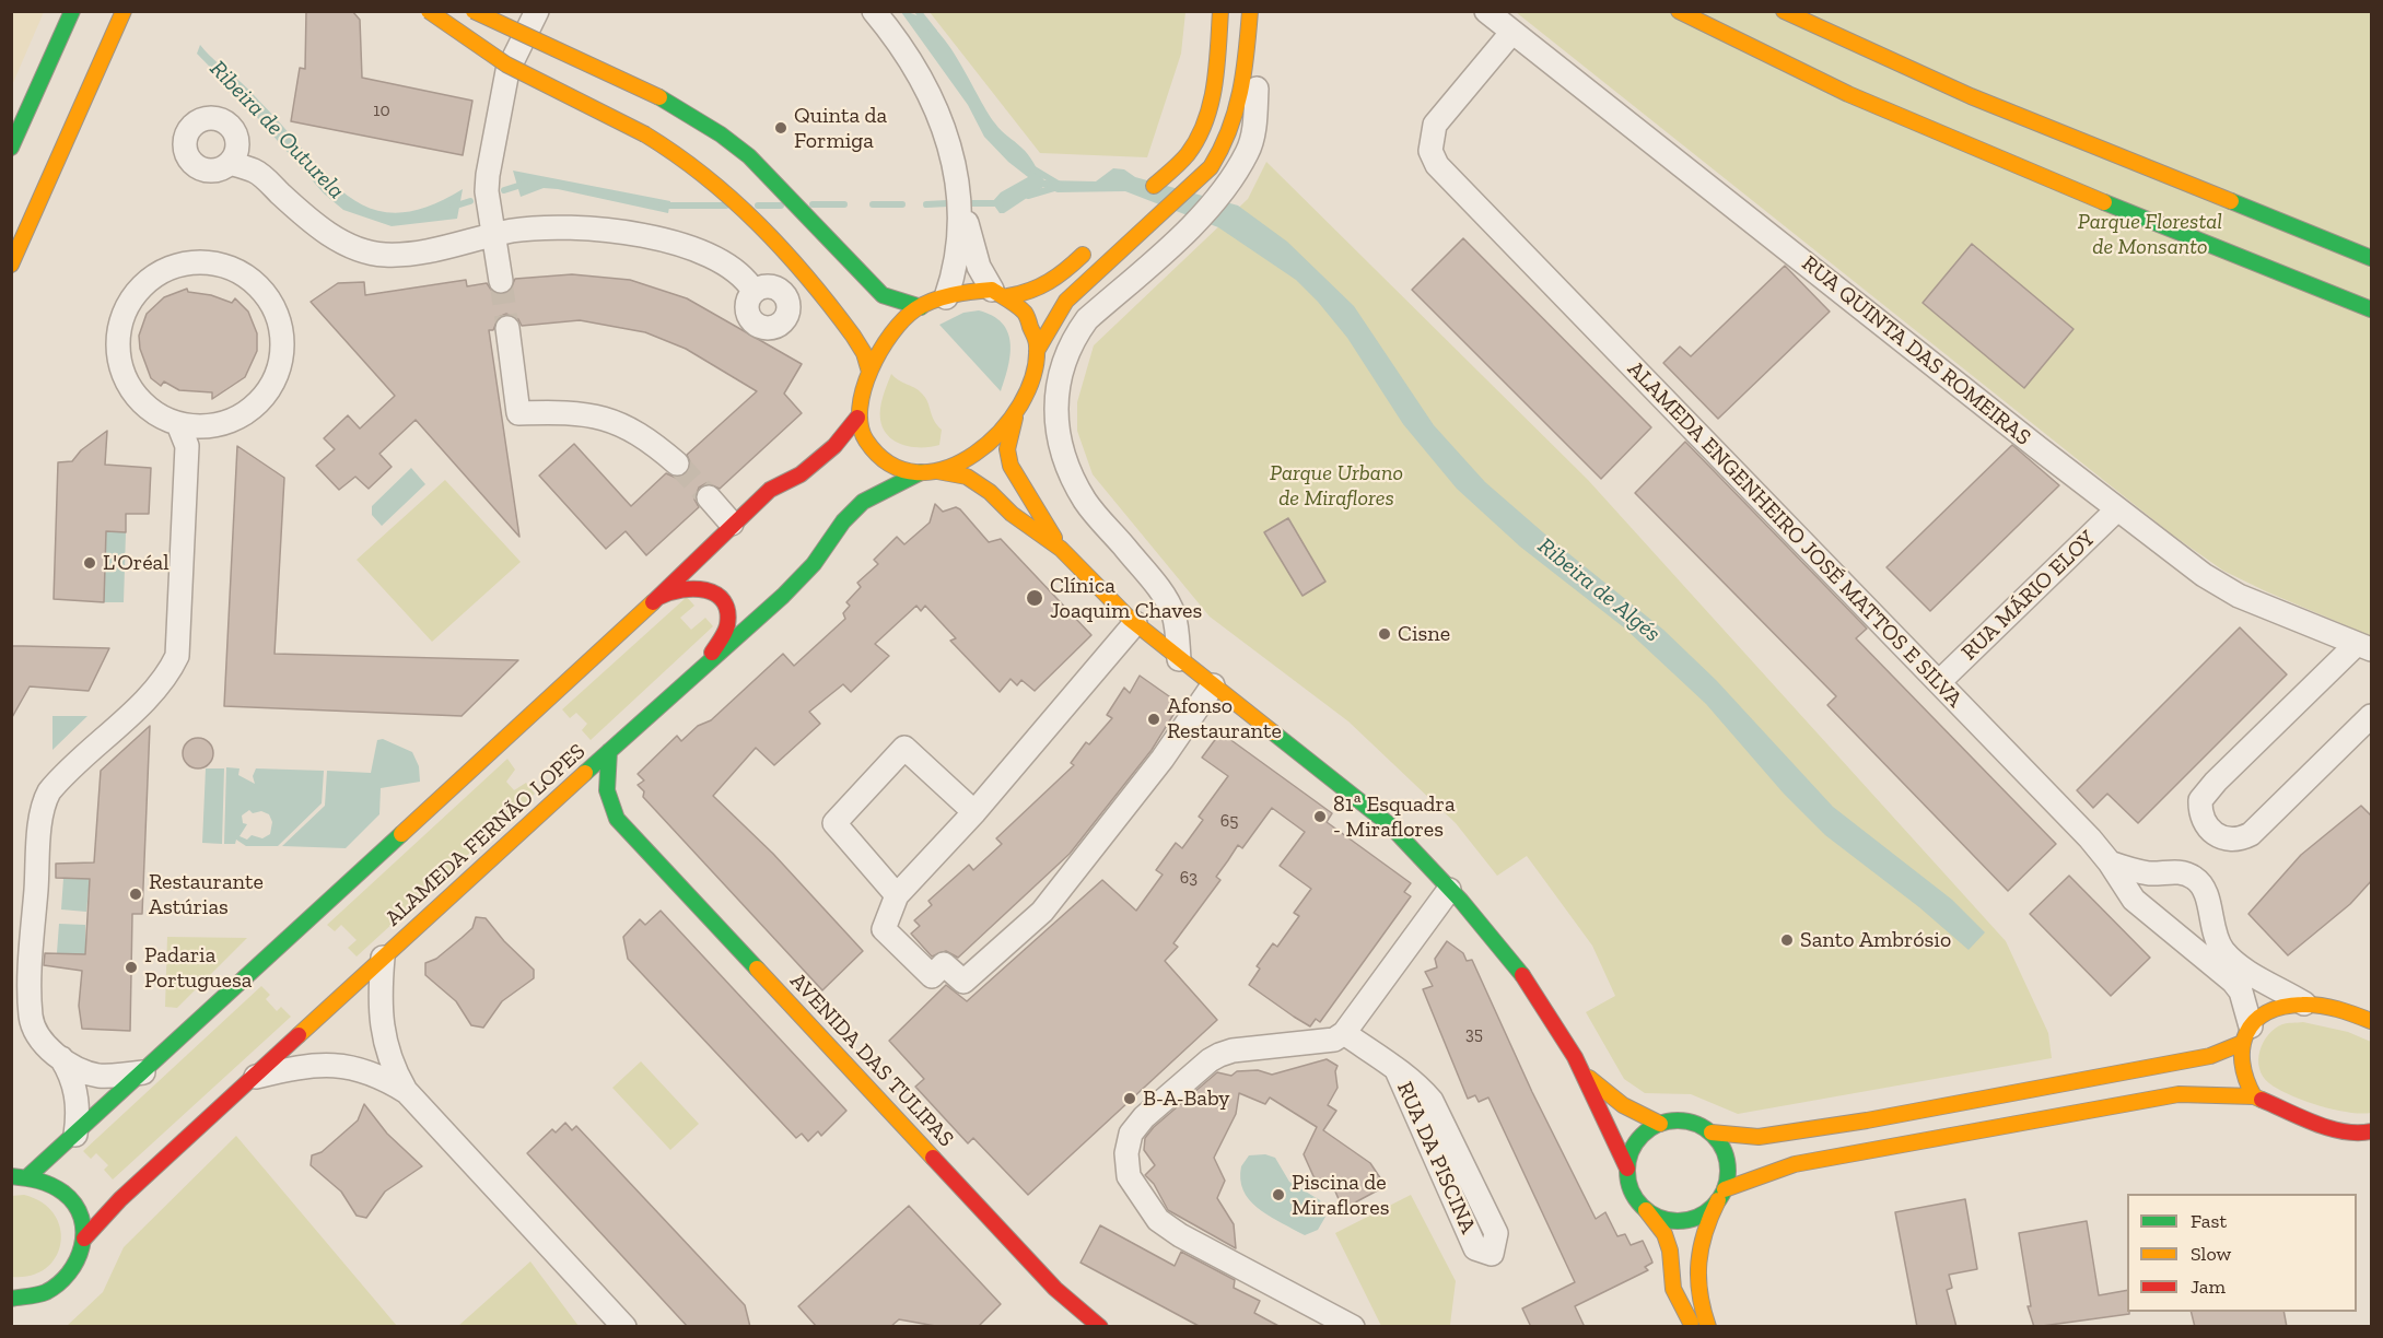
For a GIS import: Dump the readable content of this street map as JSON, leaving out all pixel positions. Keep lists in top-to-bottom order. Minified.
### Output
{"streets":{"main road":["ALAMEDA FERNÃO LOPES","AVENIDA DAS TULIPAS"],"street":["RUA QUINTA DAS ROMEIRAS","ALAMEDA ENGENHEIRO JOSÉ MATTOS E SILVA","RUA MÁRIO ELOY","RUA DA PISCINA"]},"crossings":[["RUA QUINTA DAS ROMEIRAS","ALAMEDA ENGENHEIRO JOSÉ MATTOS E SILVA"],["RUA QUINTA DAS ROMEIRAS","RUA MÁRIO ELOY"],["ALAMEDA ENGENHEIRO JOSÉ MATTOS E SILVA","RUA MÁRIO ELOY"],["ALAMEDA FERNÃO LOPES","AVENIDA DAS TULIPAS"]],"water":["Ribeira de Outurela","Ribeira de Algés"],"parks":["Parque Florestal de Monsanto","Parque Urbano de Miraflores"],"places":["Quinta da Formiga","L'Oréal","Clínica Joaquim Chaves","Cisne","Afonso Restaurante","81ª Esquadra - Miraflores","Restaurante Astúrias","Santo Ambrósio","Padaria Portuguesa","B-A-Baby","Piscina de Miraflores"],"house_numbers":["10","65","63","35"],"legend":["Fast","Slow","Jam"]}
